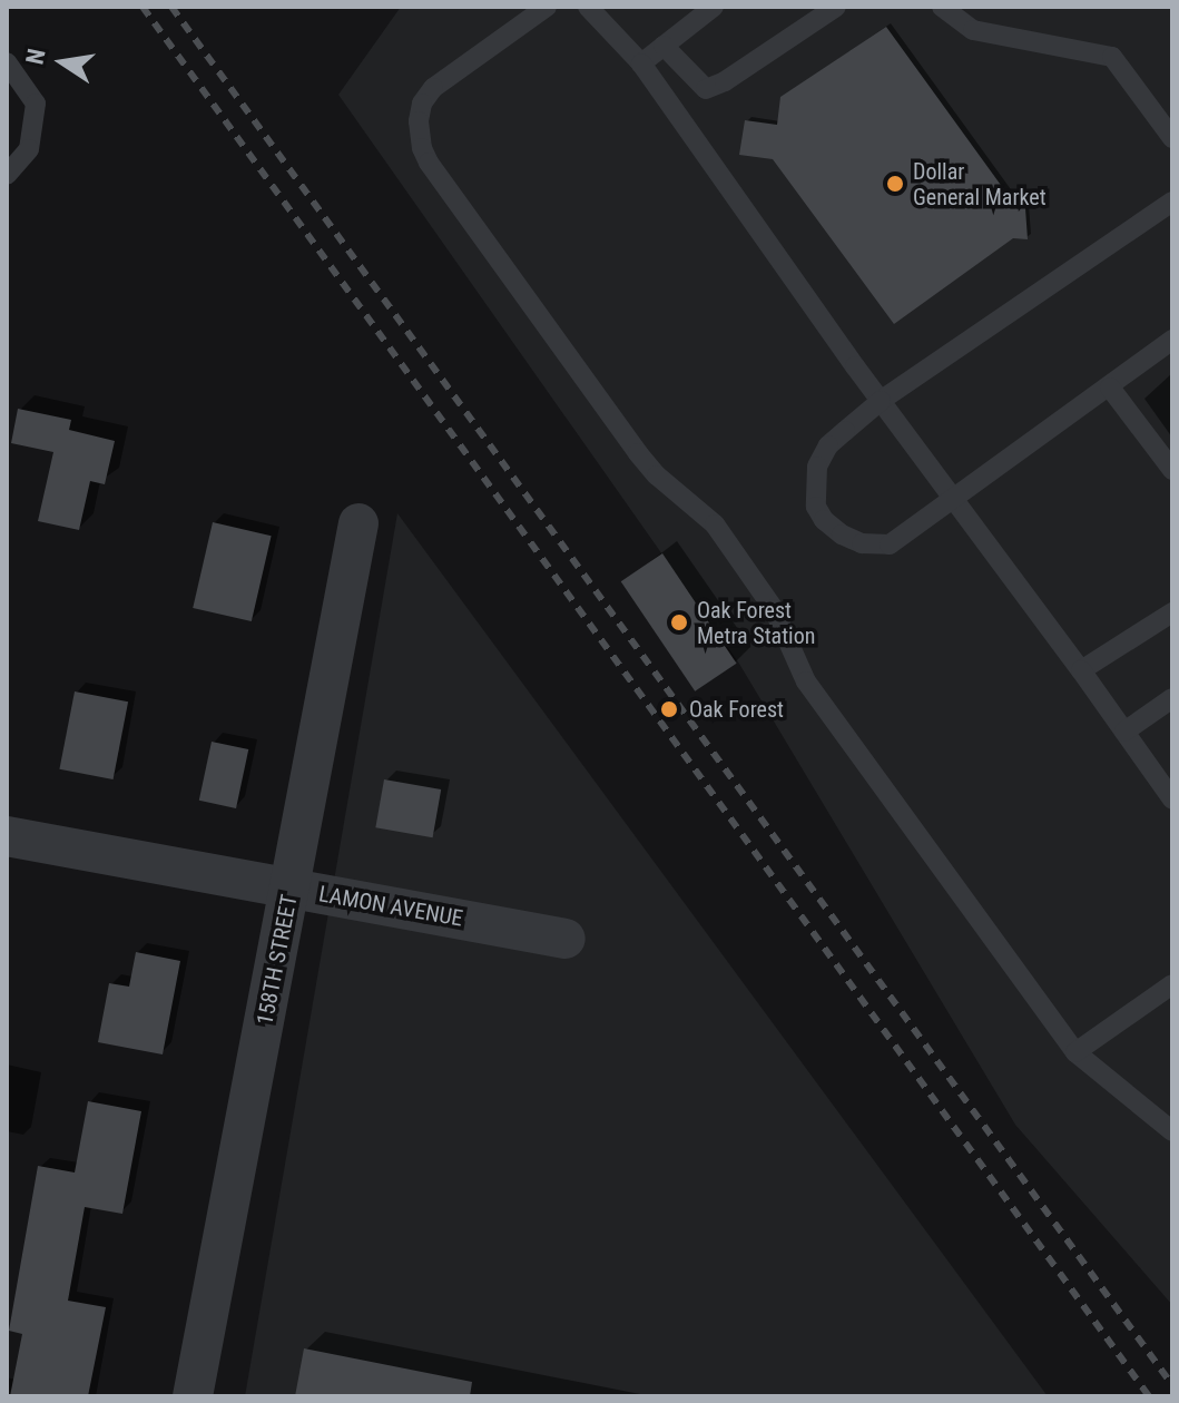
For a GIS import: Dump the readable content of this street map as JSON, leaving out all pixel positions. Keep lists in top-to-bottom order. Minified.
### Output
{"streets":{"street":["LAMON AVENUE","158TH STREET"]},"crossings":[["LAMON AVENUE","158TH STREET"]],"places":["Dollar General Market","Oak Forest Metra Station","Oak Forest"],"north":"left"}
